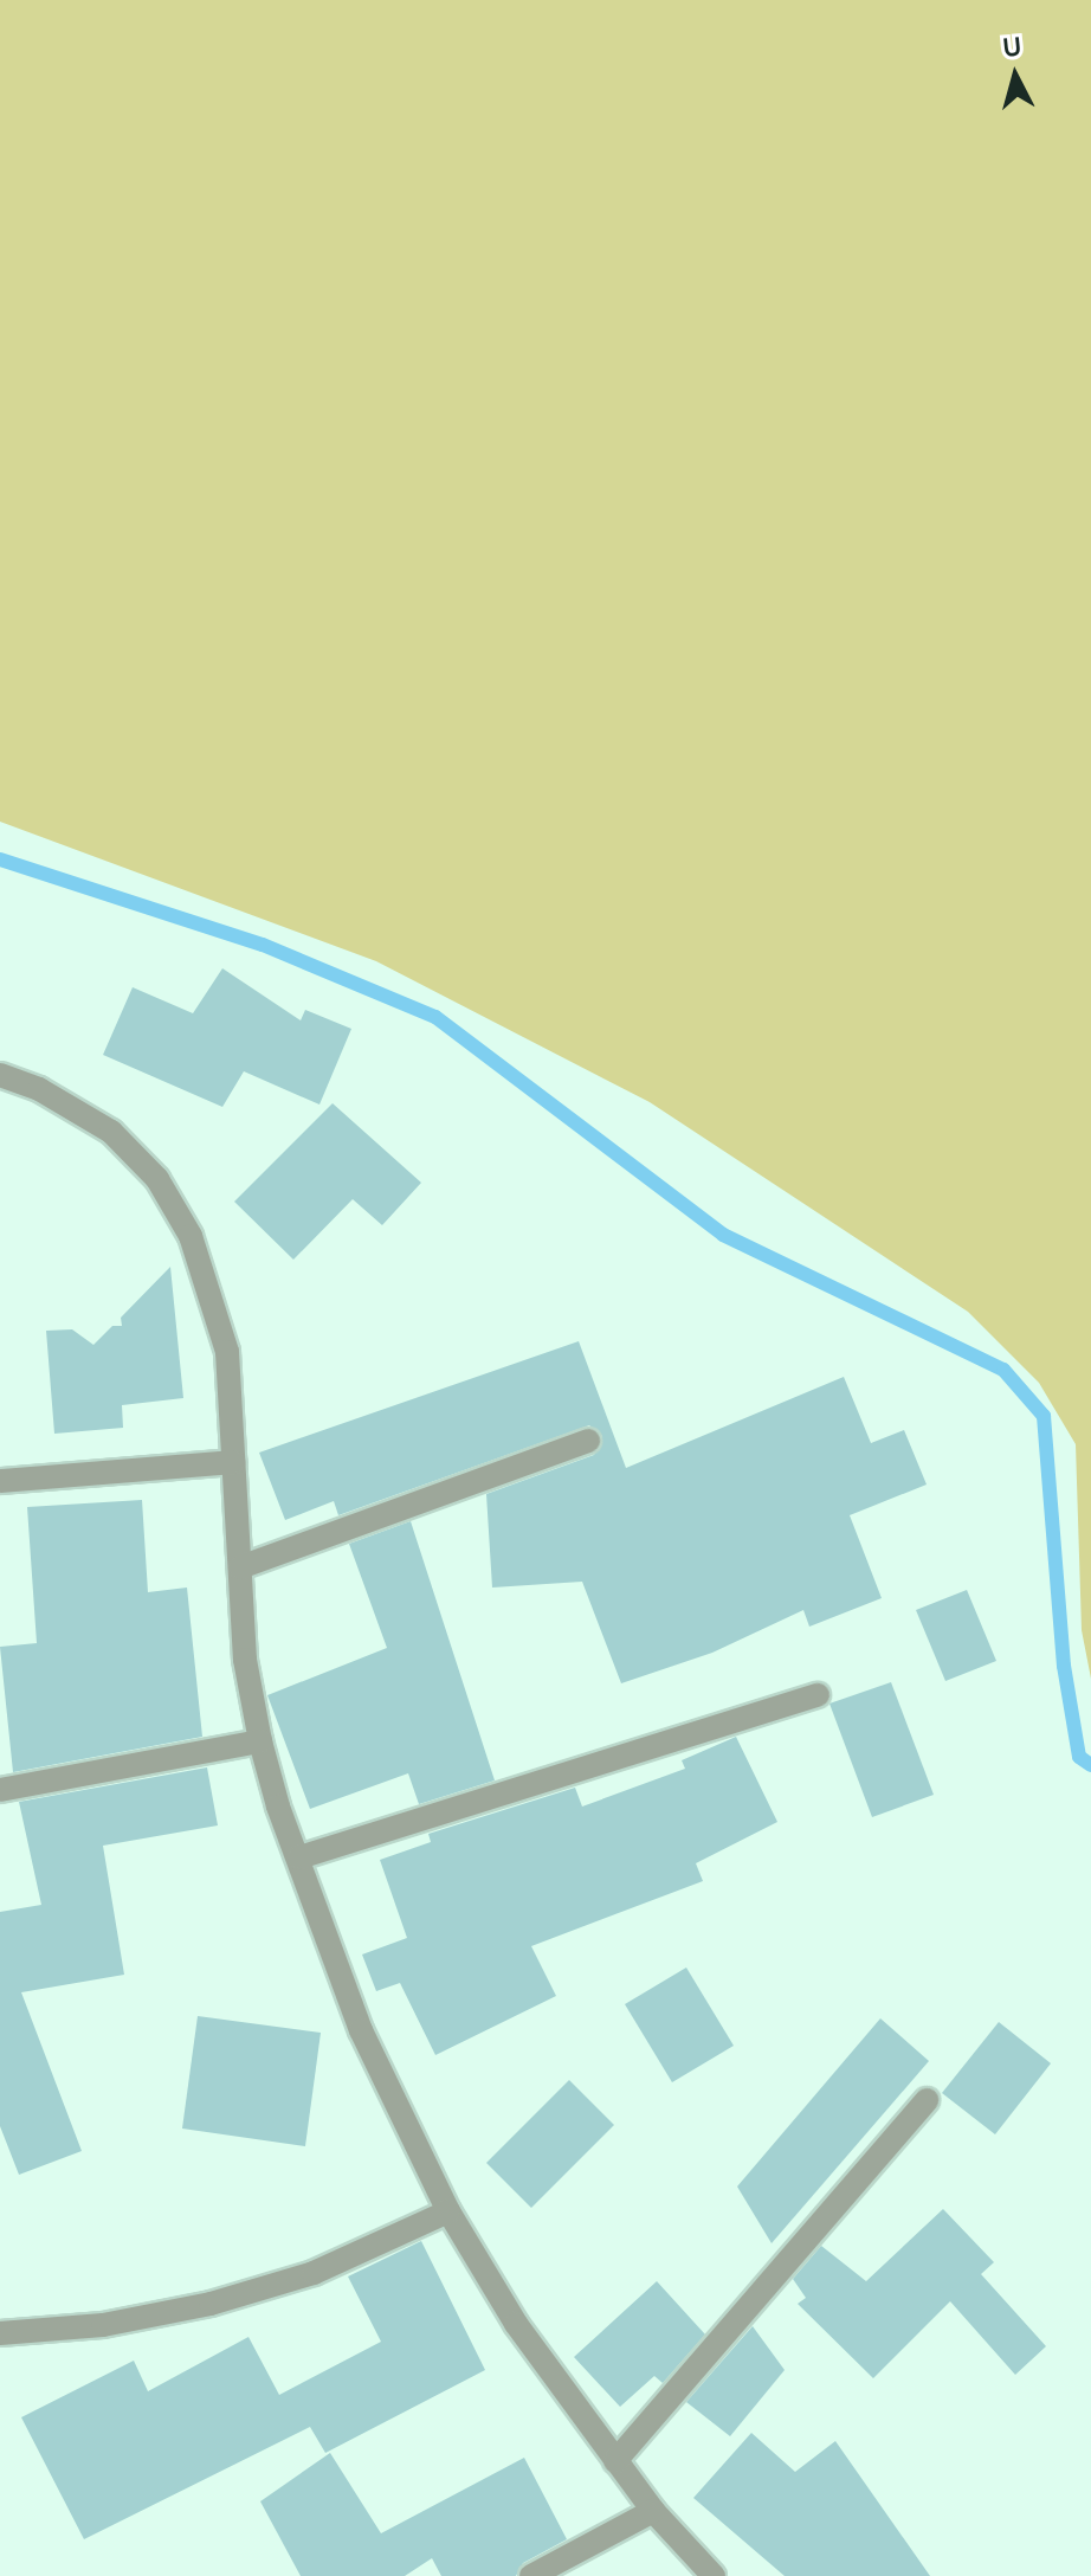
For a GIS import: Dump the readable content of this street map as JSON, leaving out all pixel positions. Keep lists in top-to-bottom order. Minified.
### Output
{"north":"top"}
